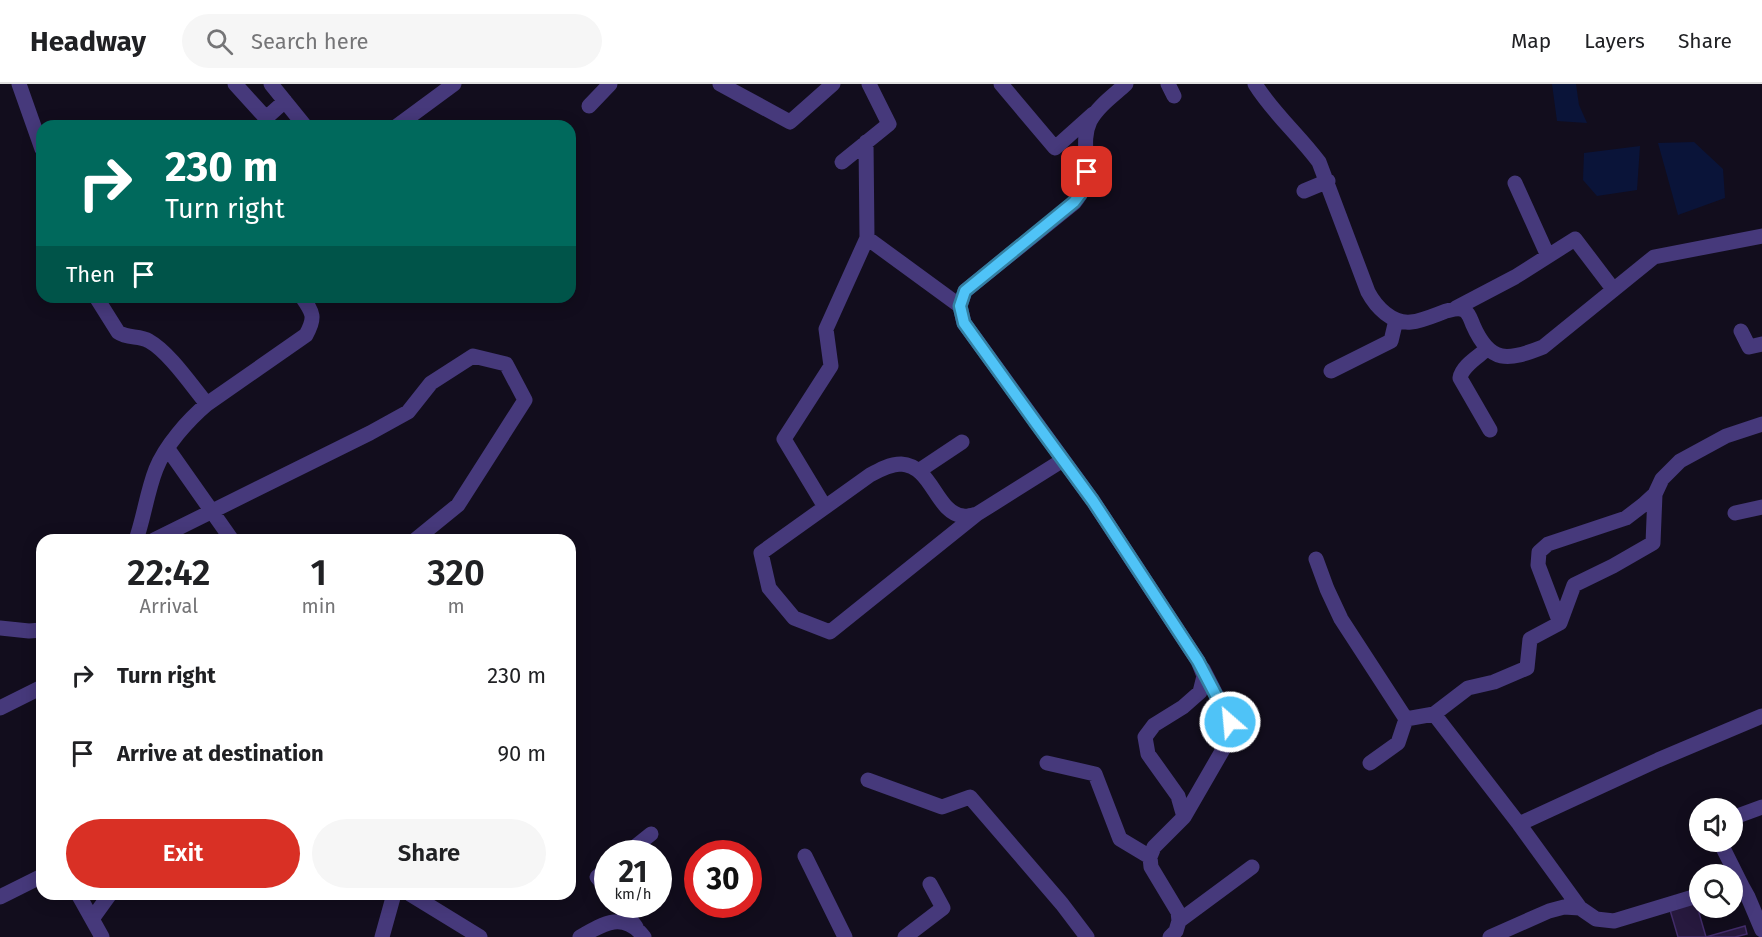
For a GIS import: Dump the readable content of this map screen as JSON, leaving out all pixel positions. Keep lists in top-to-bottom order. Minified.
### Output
{"page":{"header":"Headway","search":"Search here","nav":["Map","Layers","Share"],"turn":["230 m","Turn right"],"then":"Then","eta":["22:42","Arrival","1","min","320","m"],"list":[{"name":"Turn right","value":"230 m"},{"name":"Arrive at destination","value":"90 m"}],"buttons":["Exit","Share"],"speed":"21 km/h","limit":"30"}}
